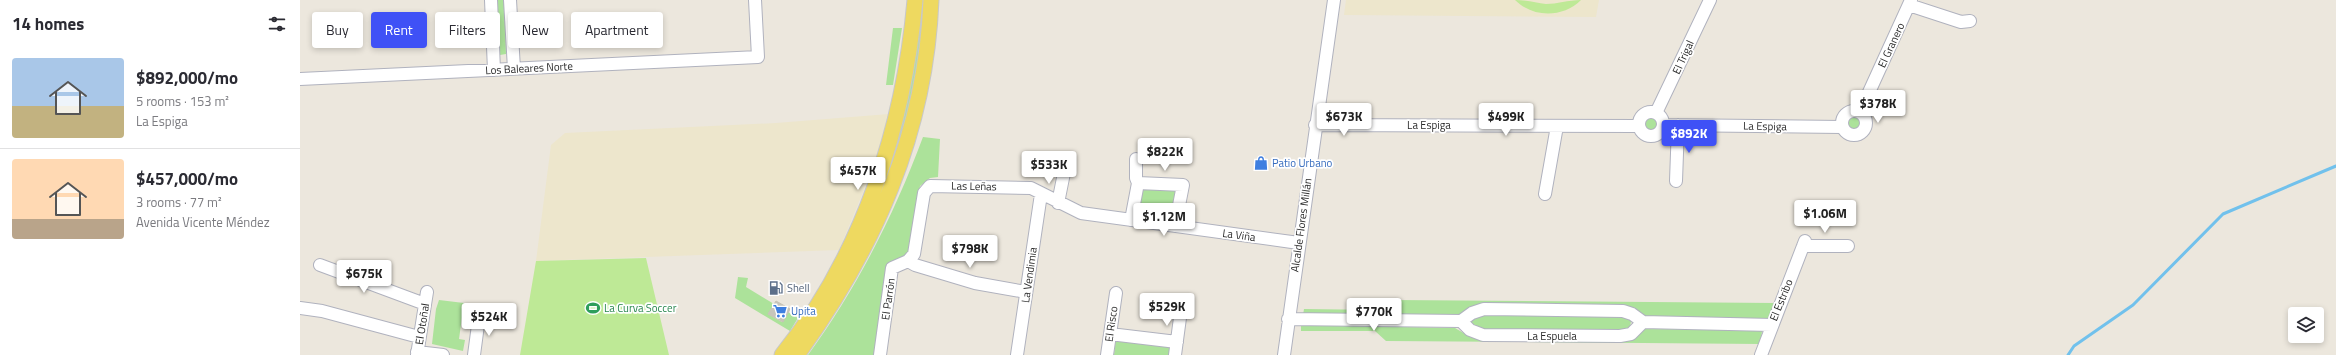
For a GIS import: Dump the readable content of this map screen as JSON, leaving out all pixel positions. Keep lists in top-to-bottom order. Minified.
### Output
{"streets":{"street":["El Granero","El Trigal","Los Baleares Norte","La Espiga","Las Leñas","Alcalde Flores Millán","La Viña","La Vendimia","El Parrón","El Estribo","El Otoñal","El Risco","La Espuela"]},"crossings":[["El Granero","La Espiga"],["El Trigal","La Espiga"],["La Espiga","Alcalde Flores Millán"],["Las Leñas","La Viña"],["Las Leñas","La Vendimia"],["Las Leñas","El Parrón"],["Alcalde Flores Millán","La Viña"],["La Viña","La Vendimia"]],"places":{"shop":["Patio Urbano"],"fuel station":["Shell"],"sports":["La Curva Soccer"],"supermarket":["Upita"]},"page":{"heading":"14 homes","chip":["Buy","Rent","Filters","New","Apartment"],"list":[{"name":"$892,000/mo","note":"5 rooms · 153 m² · La Espiga"},{"name":"$457,000/mo","note":"3 rooms · 77 m² · Avenida Vicente Méndez"}],"price":["$378K","$673K","$499K","$892K","$822K","$533K","$457K","$1.06M","$1.12M","$798K","$675K","$529K","$770K","$524K"]}}
